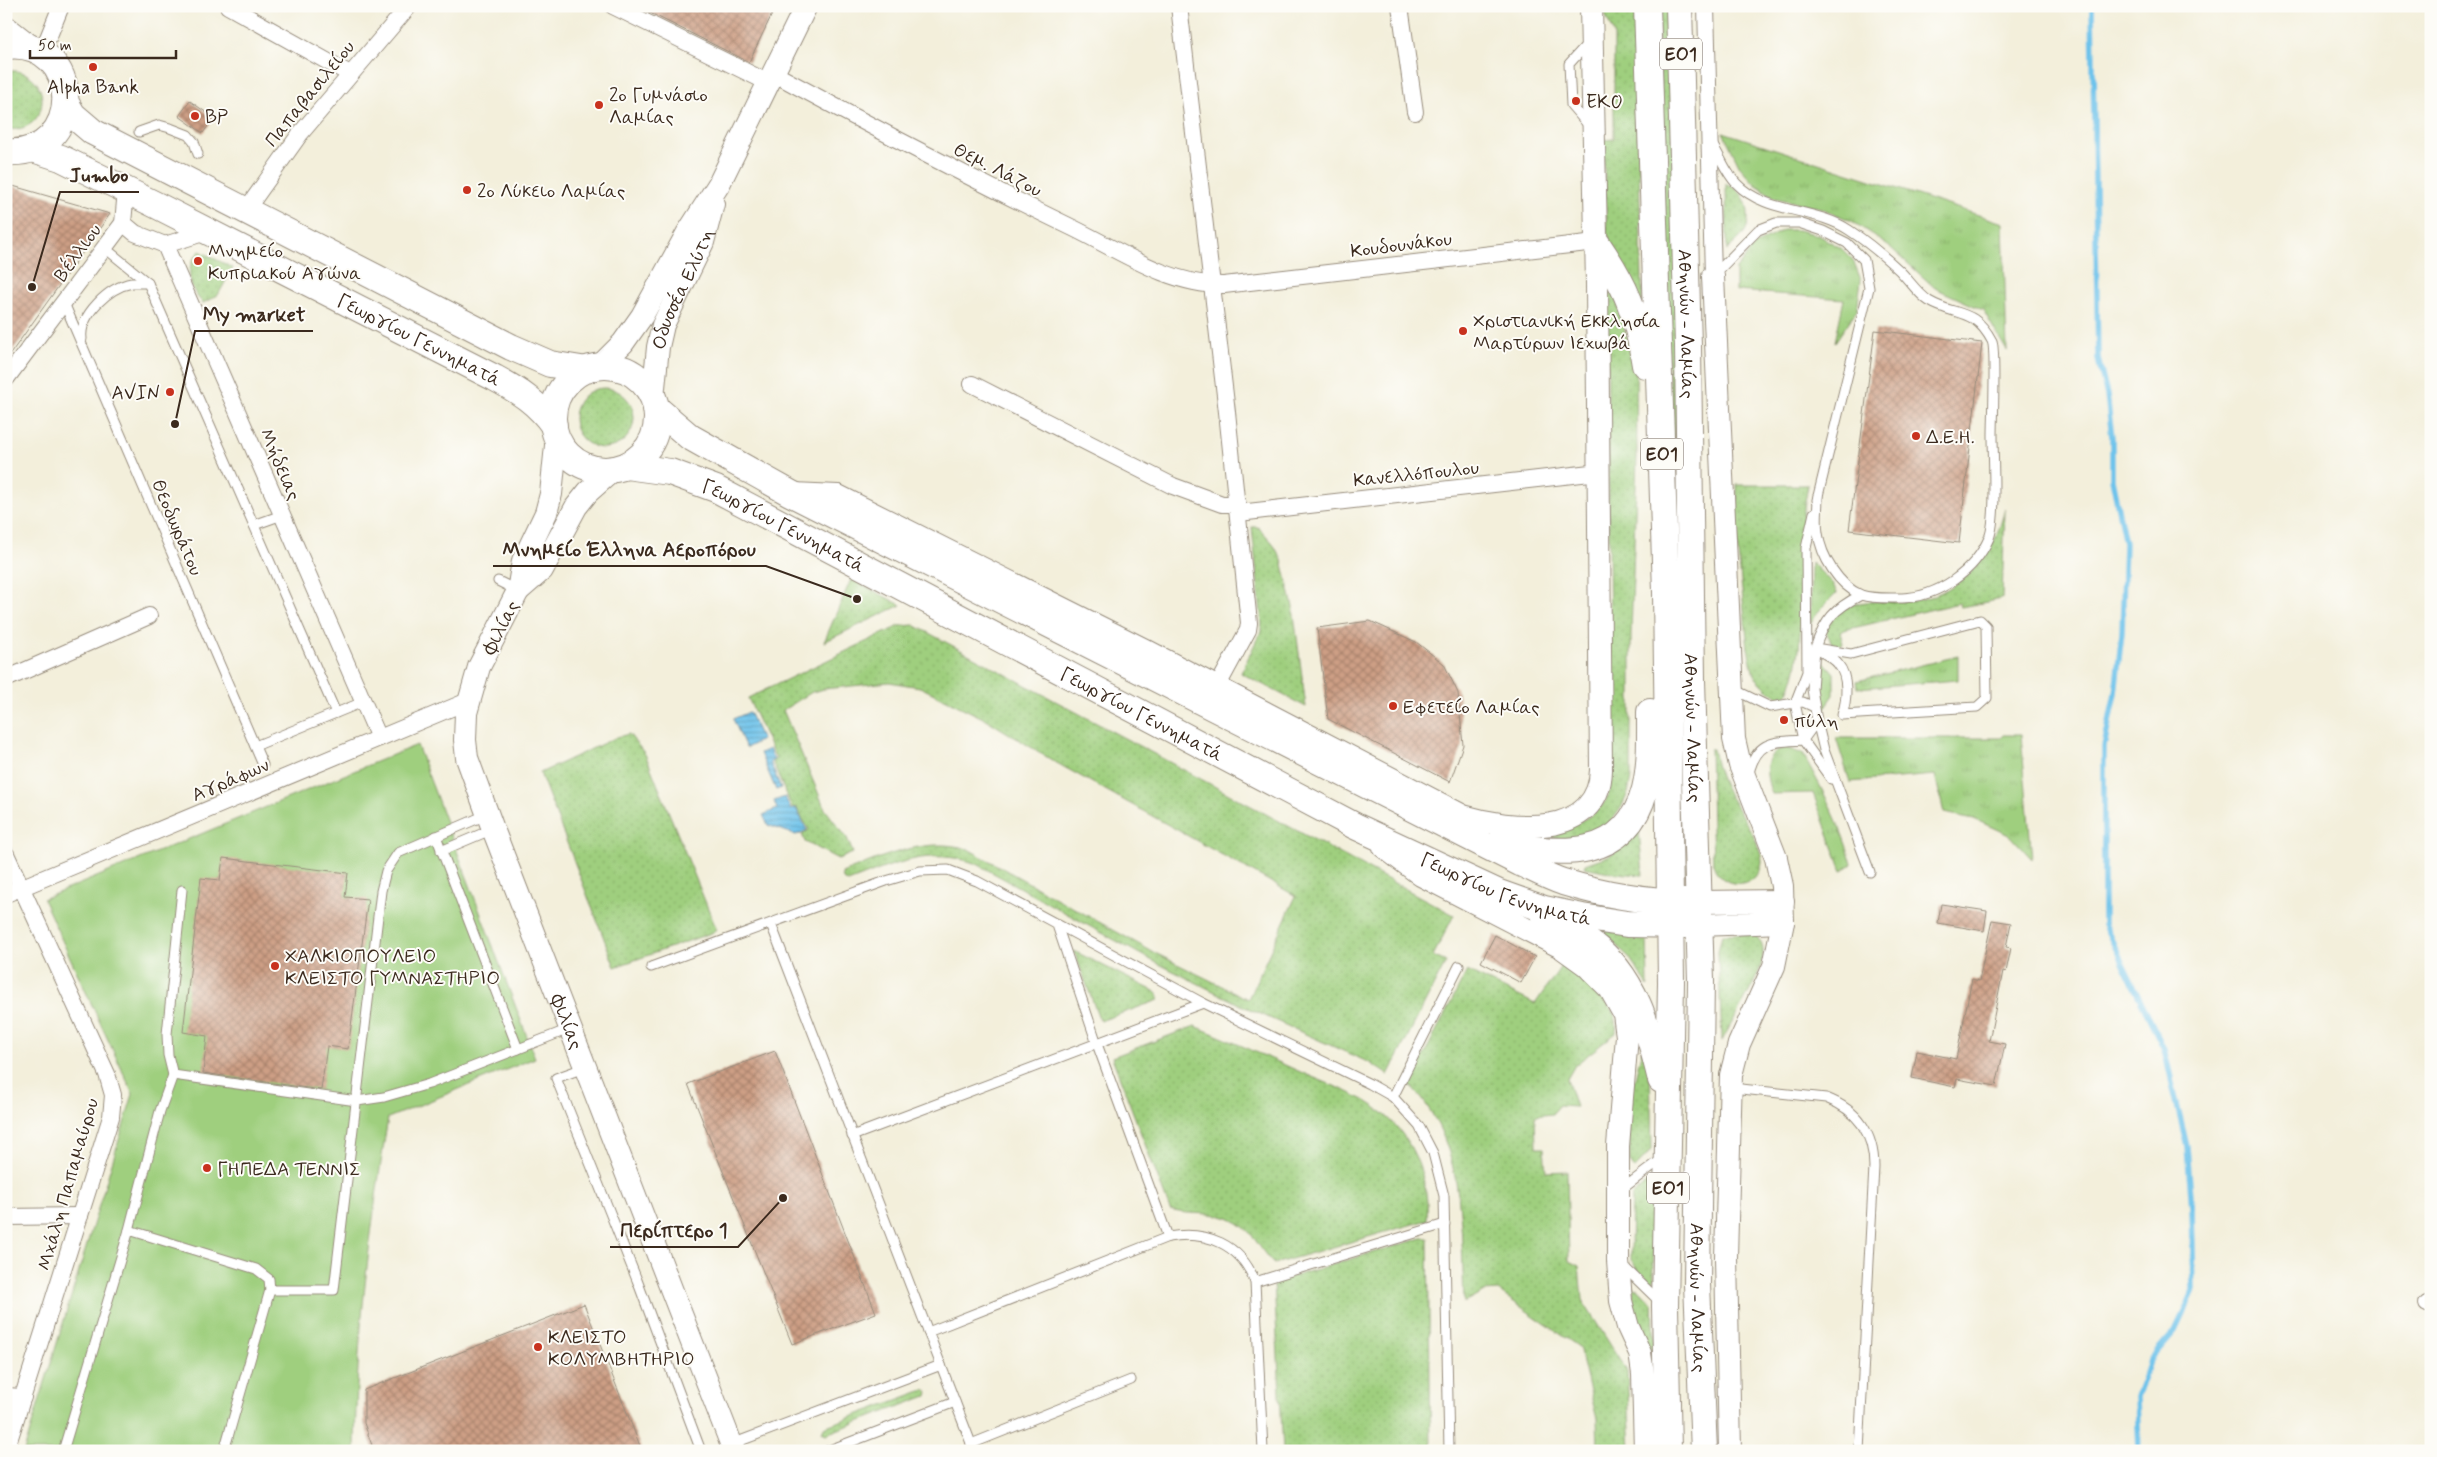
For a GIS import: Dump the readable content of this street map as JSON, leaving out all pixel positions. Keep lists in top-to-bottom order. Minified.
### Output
{"streets":{"main road":["ΕΟ1","Αθηνών - Λαμίας","Γεωργίου Γεννηματά"],"street":["Παπαβασιλείου","Θεμ. Λάζου","Κουδουνάκου","Βέλλιου","Οδυσσέα Ελύτη","Μήδειας","Κανελλόπουλου","Φιλίας","Αγράφων","Μχάλη Παπαμαύρου"],"lane":["Θεοδωράτου"]},"crossings":[["Παπαβασιλείου","Γεωργίου Γεννηματά"],["Θεμ. Λάζου","Κουδουνάκου"],["Θεμ. Λάζου","Οδυσσέα Ελύτη"],["Βέλλιου","Γεωργίου Γεννηματά"],["Βέλλιου","Θεοδωράτου"],["Οδυσσέα Ελύτη","Γεωργίου Γεννηματά"],["Οδυσσέα Ελύτη","Φιλίας"],["Αθηνών - Λαμίας","Γεωργίου Γεννηματά"],["Γεωργίου Γεννηματά","Φιλίας"],["Μήδειας","Αγράφων"],["Φιλίας","Αγράφων"],["Αγράφων","Μχάλη Παπαμαύρου"]],"places":["Alpha Bank","EKO","2ο Γυμνάσιο Λαμίας","BP","2ο Λύκειο Λαμίας","Μνημείο Κυπριακού Αγώνα","Jumbo","Χριστιανική Εκκλησία Μαρτύρων Ιεχωβά","AVIN","My market","Δ.Ε.Η.","Μνημείο Έλληνα Αεροπόρου","Εφετείο Λαμίας","πύλη","ΧΑΛΚΙΟΠΟΥΛΕΙΟ ΚΛΕΙΣΤΟ ΓΥΜΝΑΣΤΗΡΙΟ","ΓΗΠΕΔΑ ΤΕΝΝΙΣ","Περίπτερο 1","ΚΛΕΙΣΤΟ ΚΟΛΥΜΒΗΤΗΡΙΟ"],"scale_bar":"50 m"}
